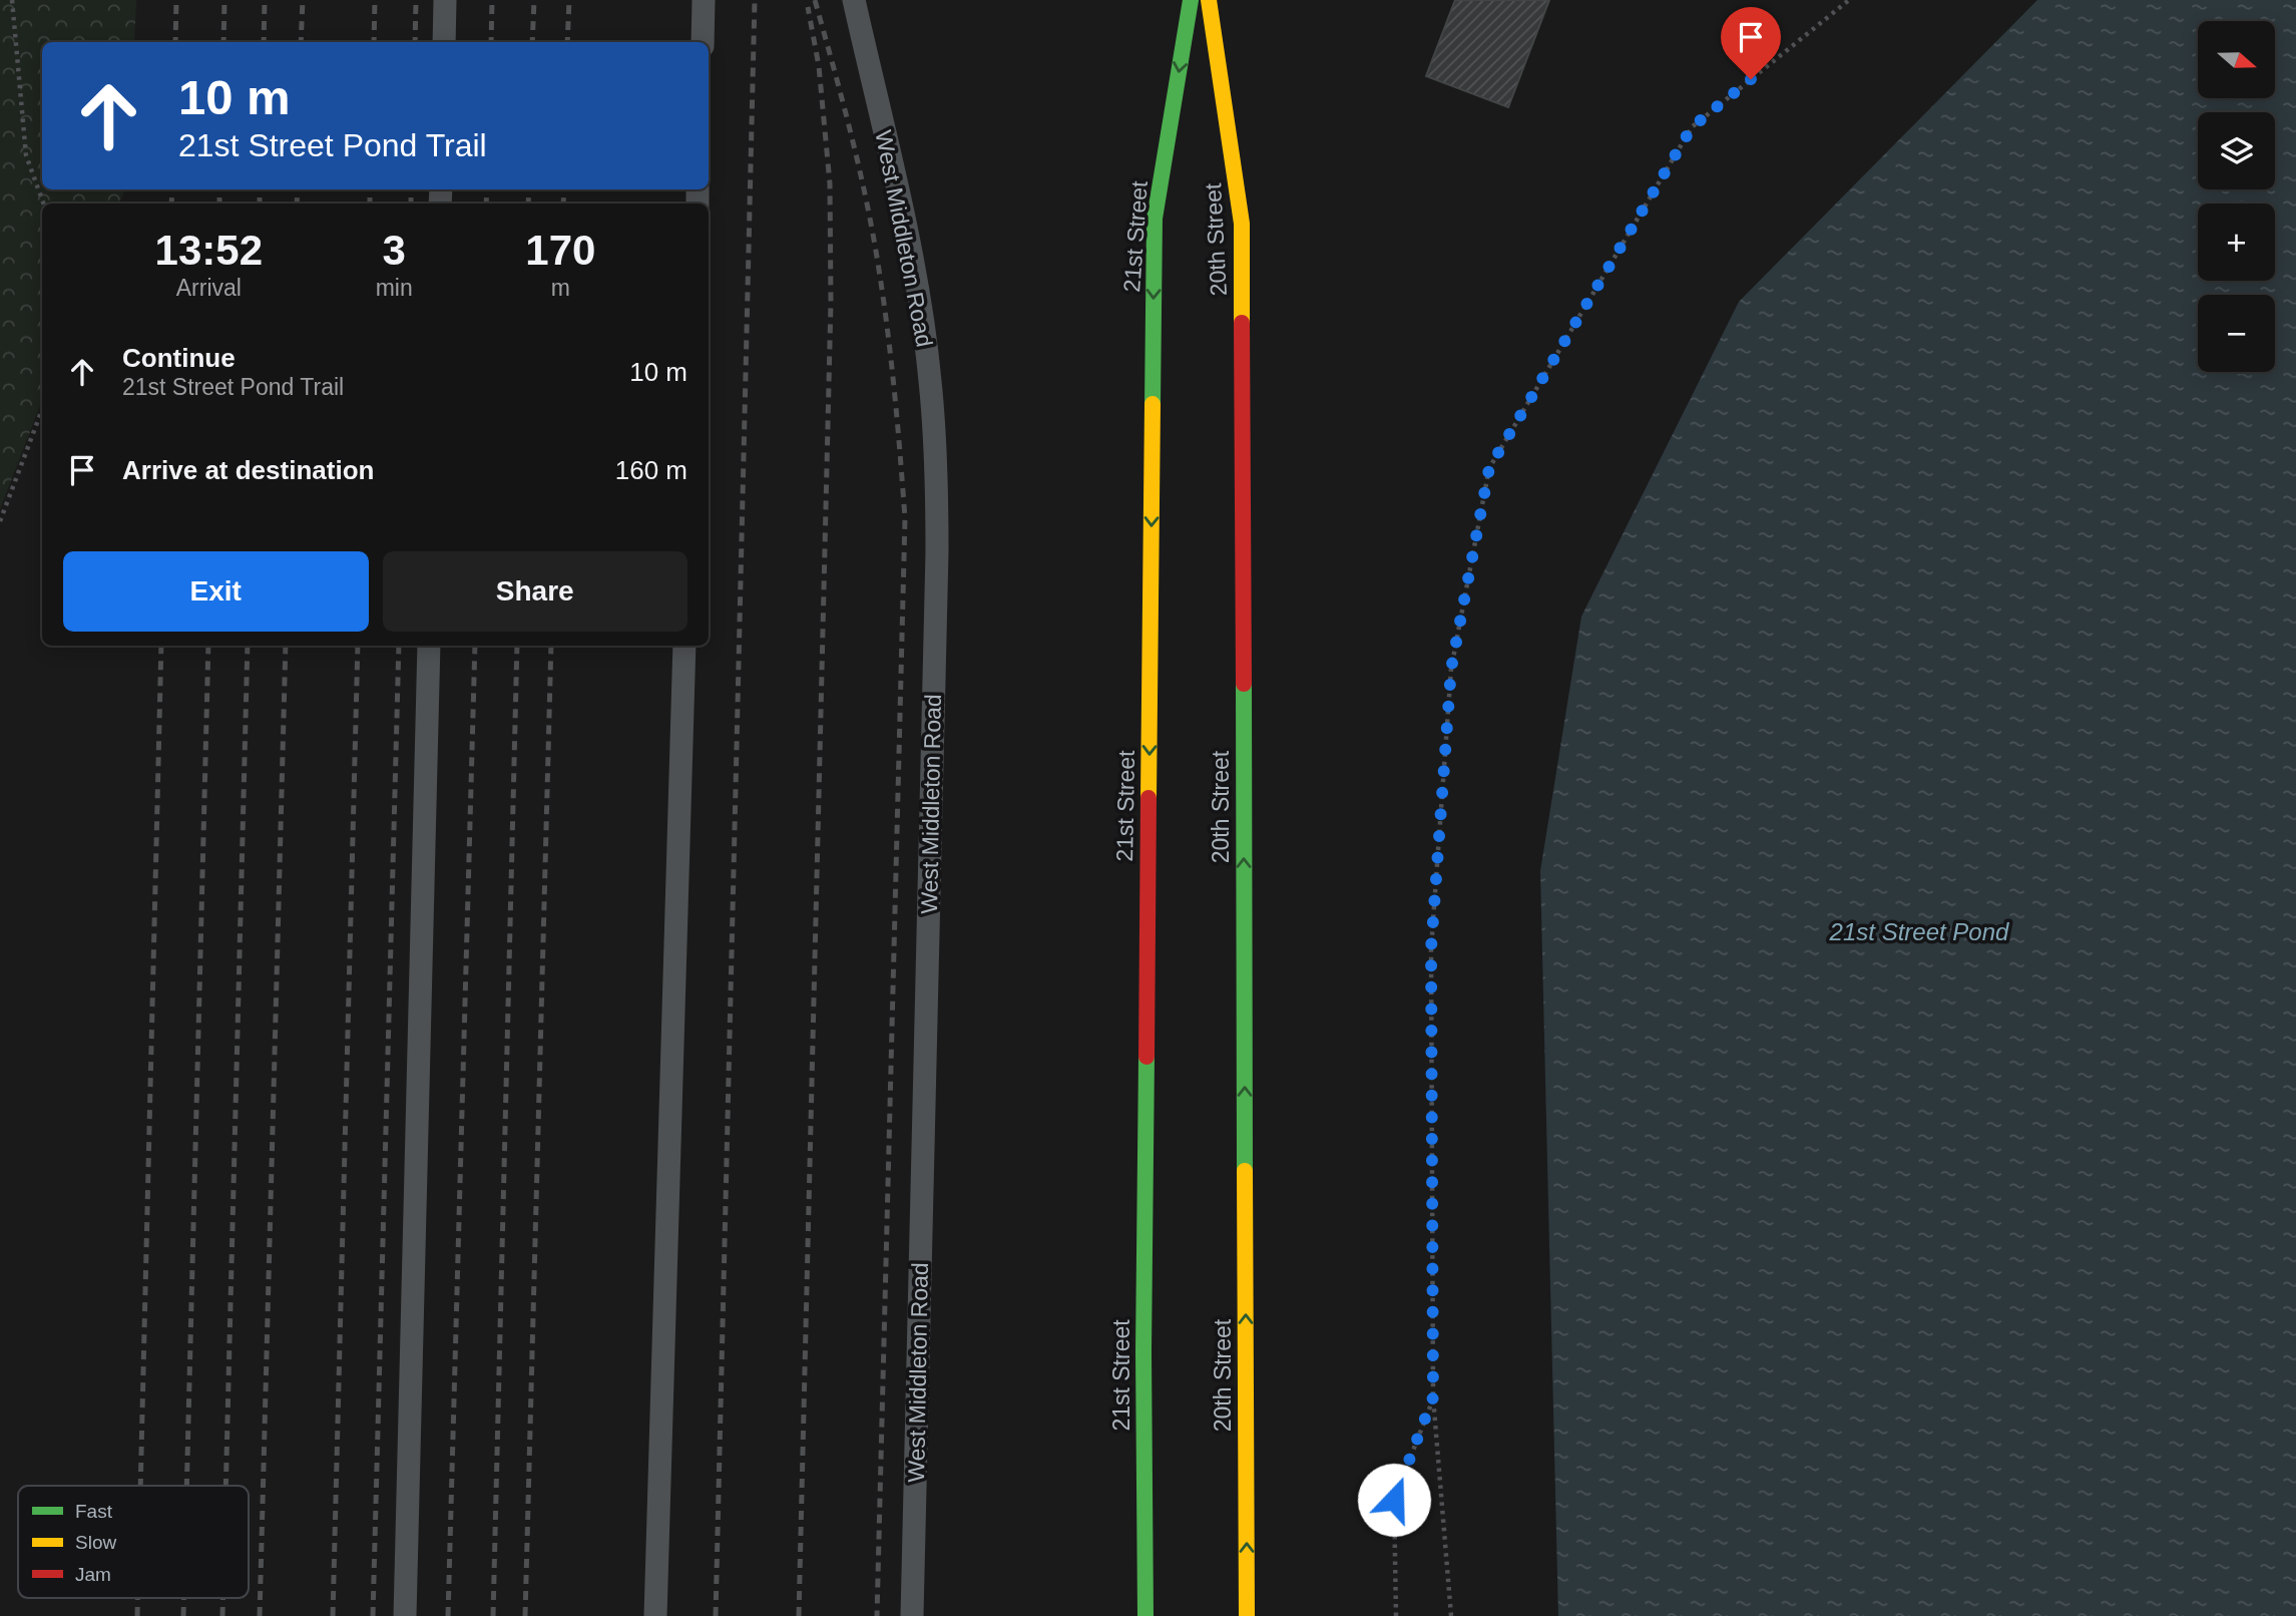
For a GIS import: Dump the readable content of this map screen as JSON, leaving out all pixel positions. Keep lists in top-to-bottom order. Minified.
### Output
{"streets":{"main road":["21st Street","20th Street"],"lane":["West Middleton Road"]},"one_way":["21st Street","20th Street"],"water":["21st Street Pond"],"legend":["Fast","Slow","Jam"],"north":"right","page":{"map_buttons":["+","−"],"turn":["10 m","21st Street Pond Trail"],"eta":["13:52","Arrival","3","min","170","m"],"list":[{"name":"Continue","note":"21st Street Pond Trail","value":"10 m"},{"name":"Arrive at destination","value":"160 m"}],"buttons":["Exit","Share"]}}
